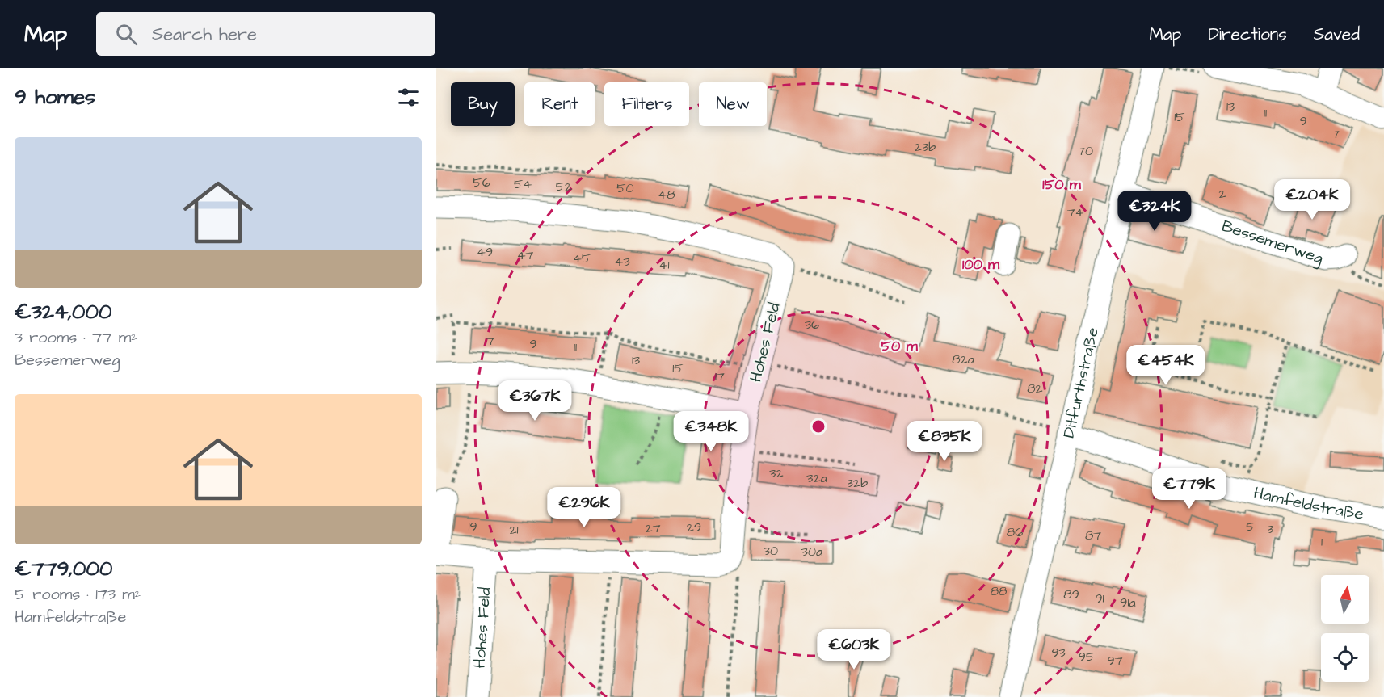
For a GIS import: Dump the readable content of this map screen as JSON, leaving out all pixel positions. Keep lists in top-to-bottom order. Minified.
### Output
{"streets":{"street":["Bessemerweg","Hohes Feld","Ditfurthstraße","Hamfeldstraße"]},"crossings":[["Bessemerweg","Ditfurthstraße"],["Ditfurthstraße","Hamfeldstraße"]],"house_numbers":["13","11","15","9","7","23b","70","56","54","52","50","2","48","74","49","47","45","43","41","36","7","9","11","82a","13","15","17","82","32","32a","32b","19","5","29","27","3","21","86","87","1","30","30a","88","89","91","91a","93","95","97"],"north":"top","page":{"header":"Map","search":"Search here","nav":["Map","Directions","Saved"],"heading":"9 homes","chip":["Buy","Rent","Filters","New"],"list":[{"name":"€324,000","note":"3 rooms · 77 m² · Bessemerweg"},{"name":"€779,000","note":"5 rooms · 173 m² · Hamfeldstraße"}],"price":["€204K","€324K","€454K","€367K","€348K","€835K","€779K","€296K","€603K"]},"rings":["150 m","100 m","50 m"]}
